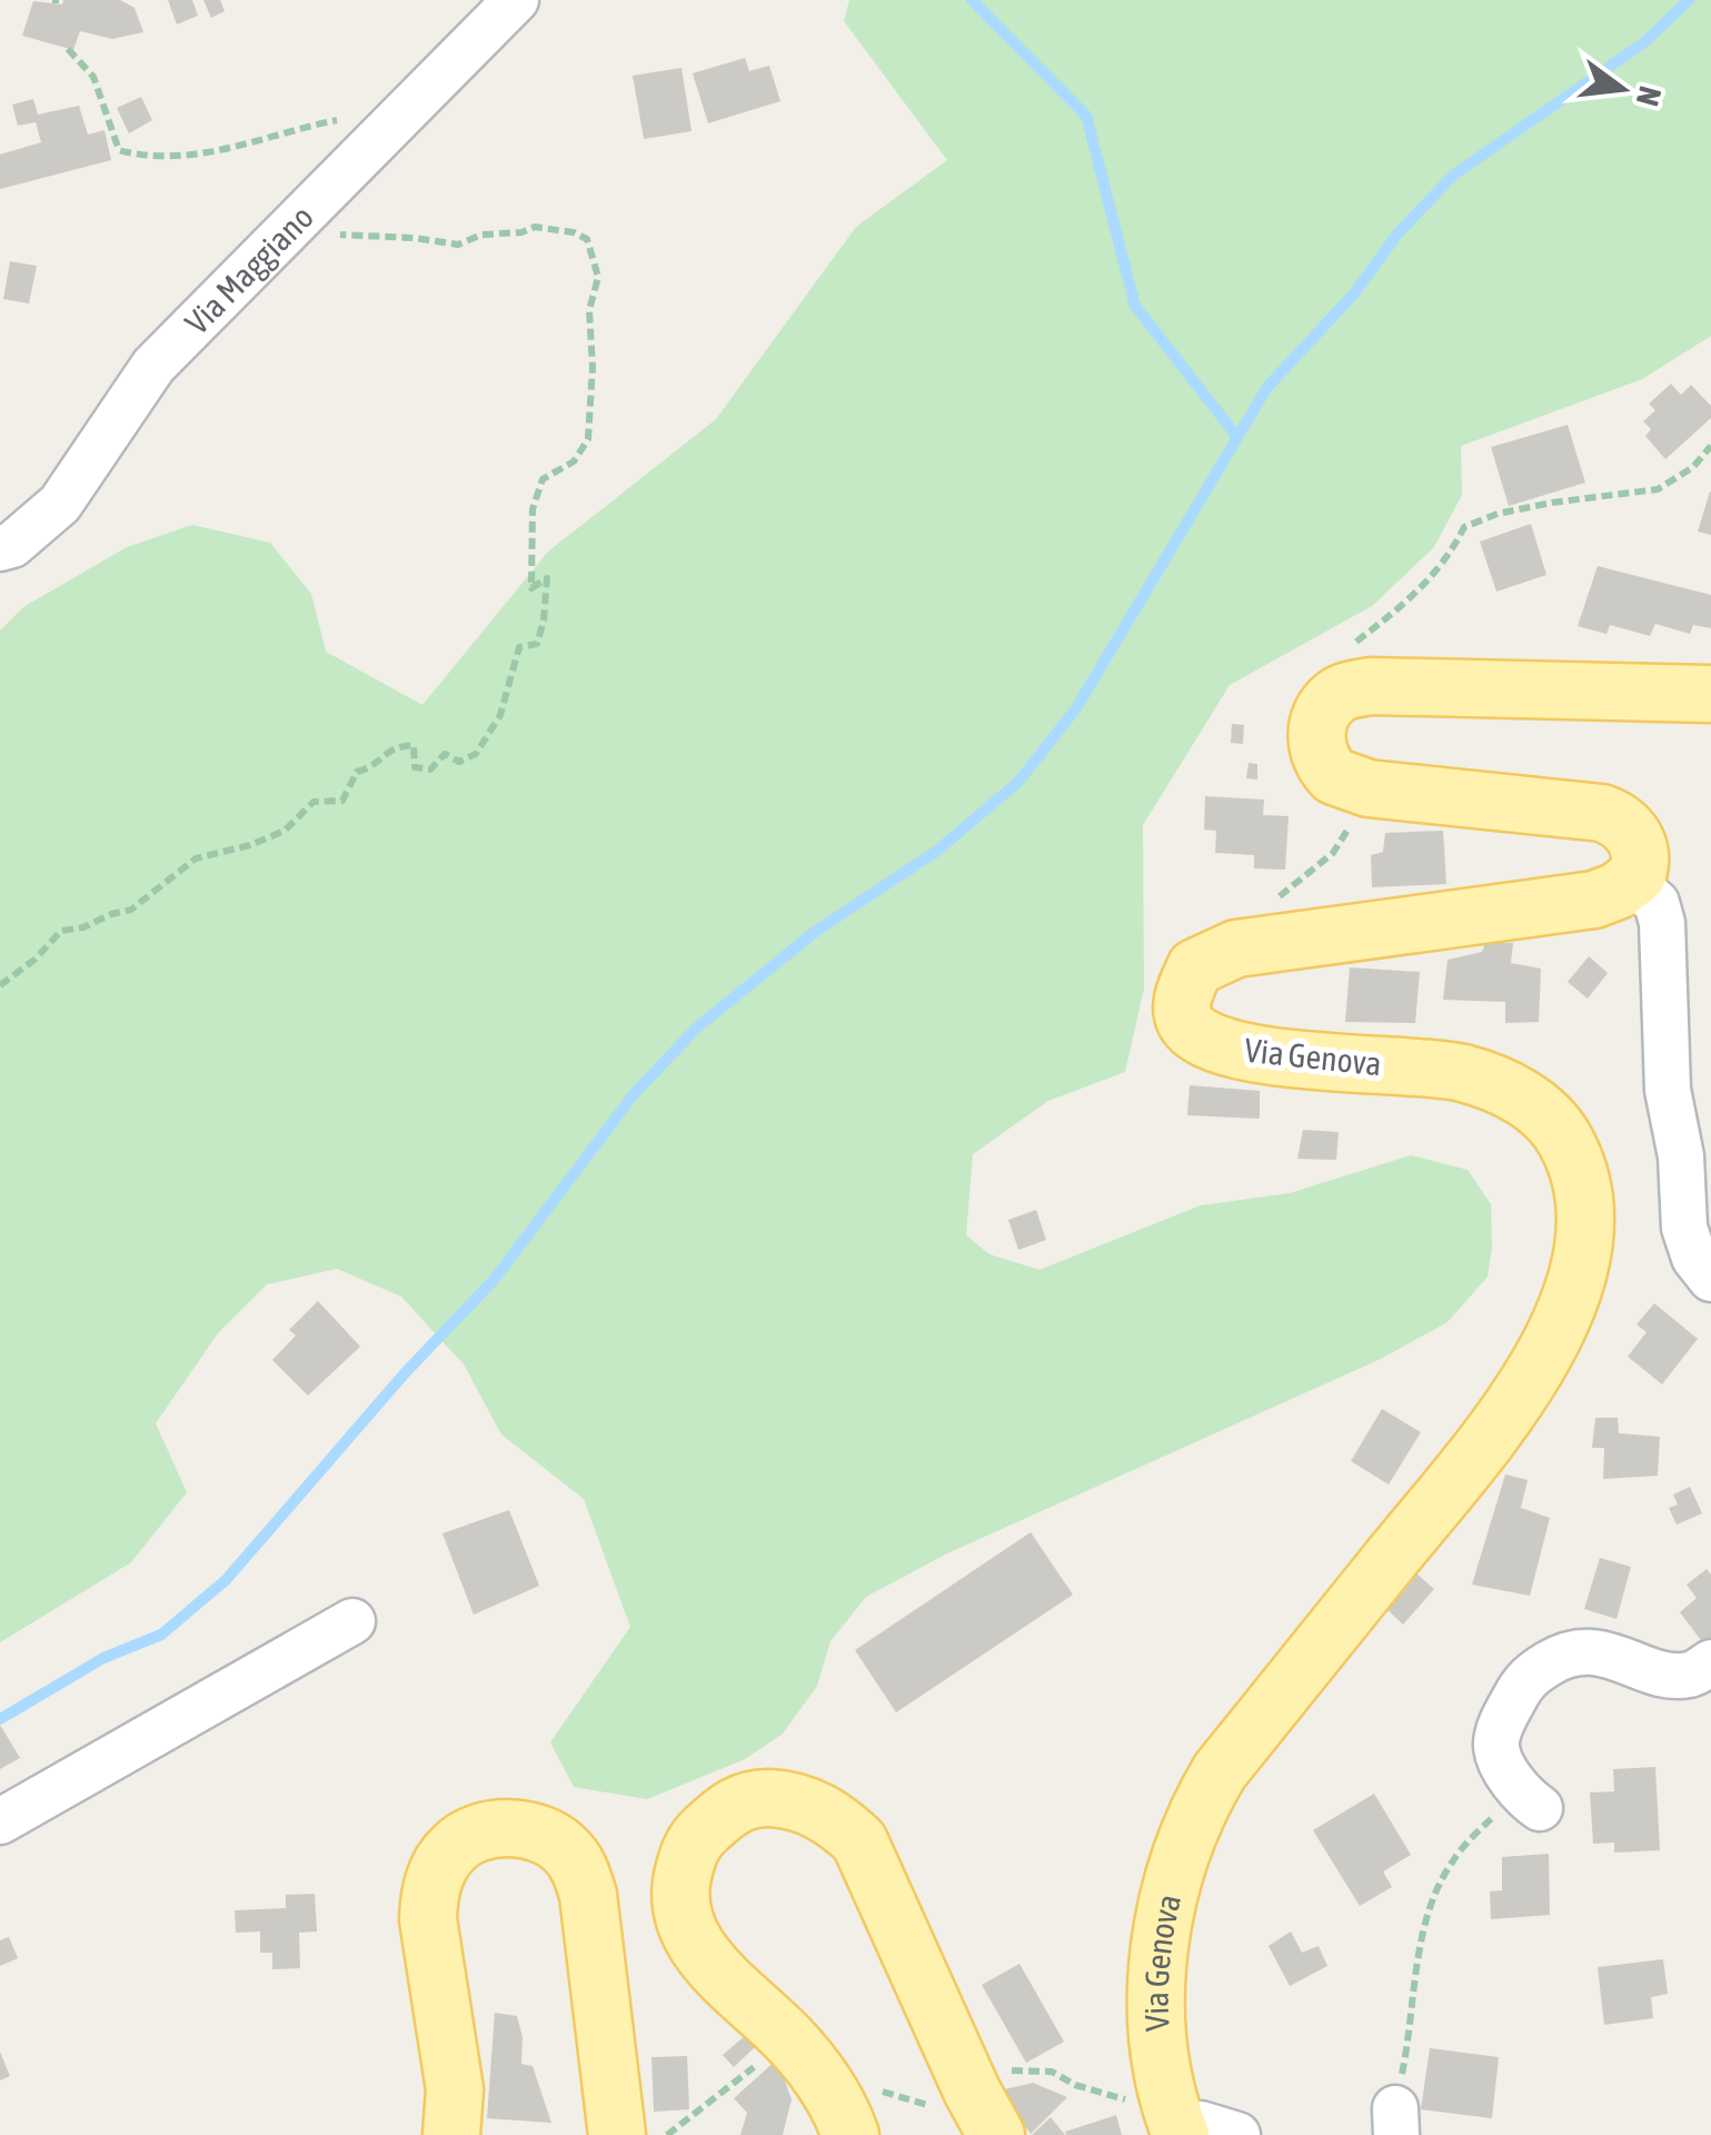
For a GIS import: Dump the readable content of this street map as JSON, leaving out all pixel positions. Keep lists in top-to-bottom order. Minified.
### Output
{"streets":{"main road":["Via Genova"],"street":["Via Maggiano"]},"north":"right"}
